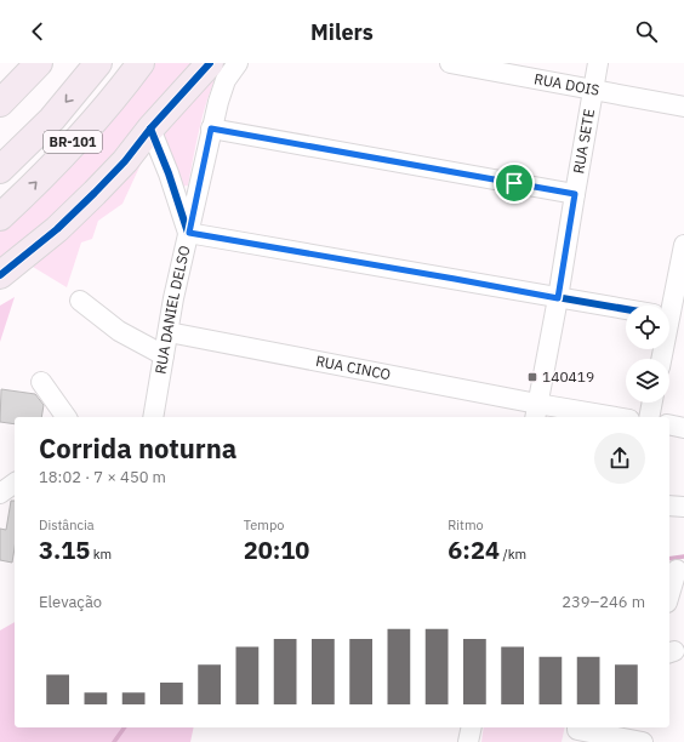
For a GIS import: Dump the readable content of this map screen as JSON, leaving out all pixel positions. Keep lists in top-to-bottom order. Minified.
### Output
{"streets":{"highway":["BR-101"],"street":["RUA DOIS","RUA SETE","RUA DANIEL DELSO","RUA CINCO"]},"crossings":[["RUA DOIS","RUA SETE"],["RUA SETE","RUA CINCO"],["RUA DANIEL DELSO","RUA CINCO"]],"places":{"transit":["140419"]},"page":{"header":"Milers","heading":["Corrida noturna","18:02 · 7 × 450 m"],"stats":[["Distância","3.15 km"],["Tempo","20:10"],["Ritmo","6:24 /km"]],"chart":["Elevação","239–246 m"]}}
